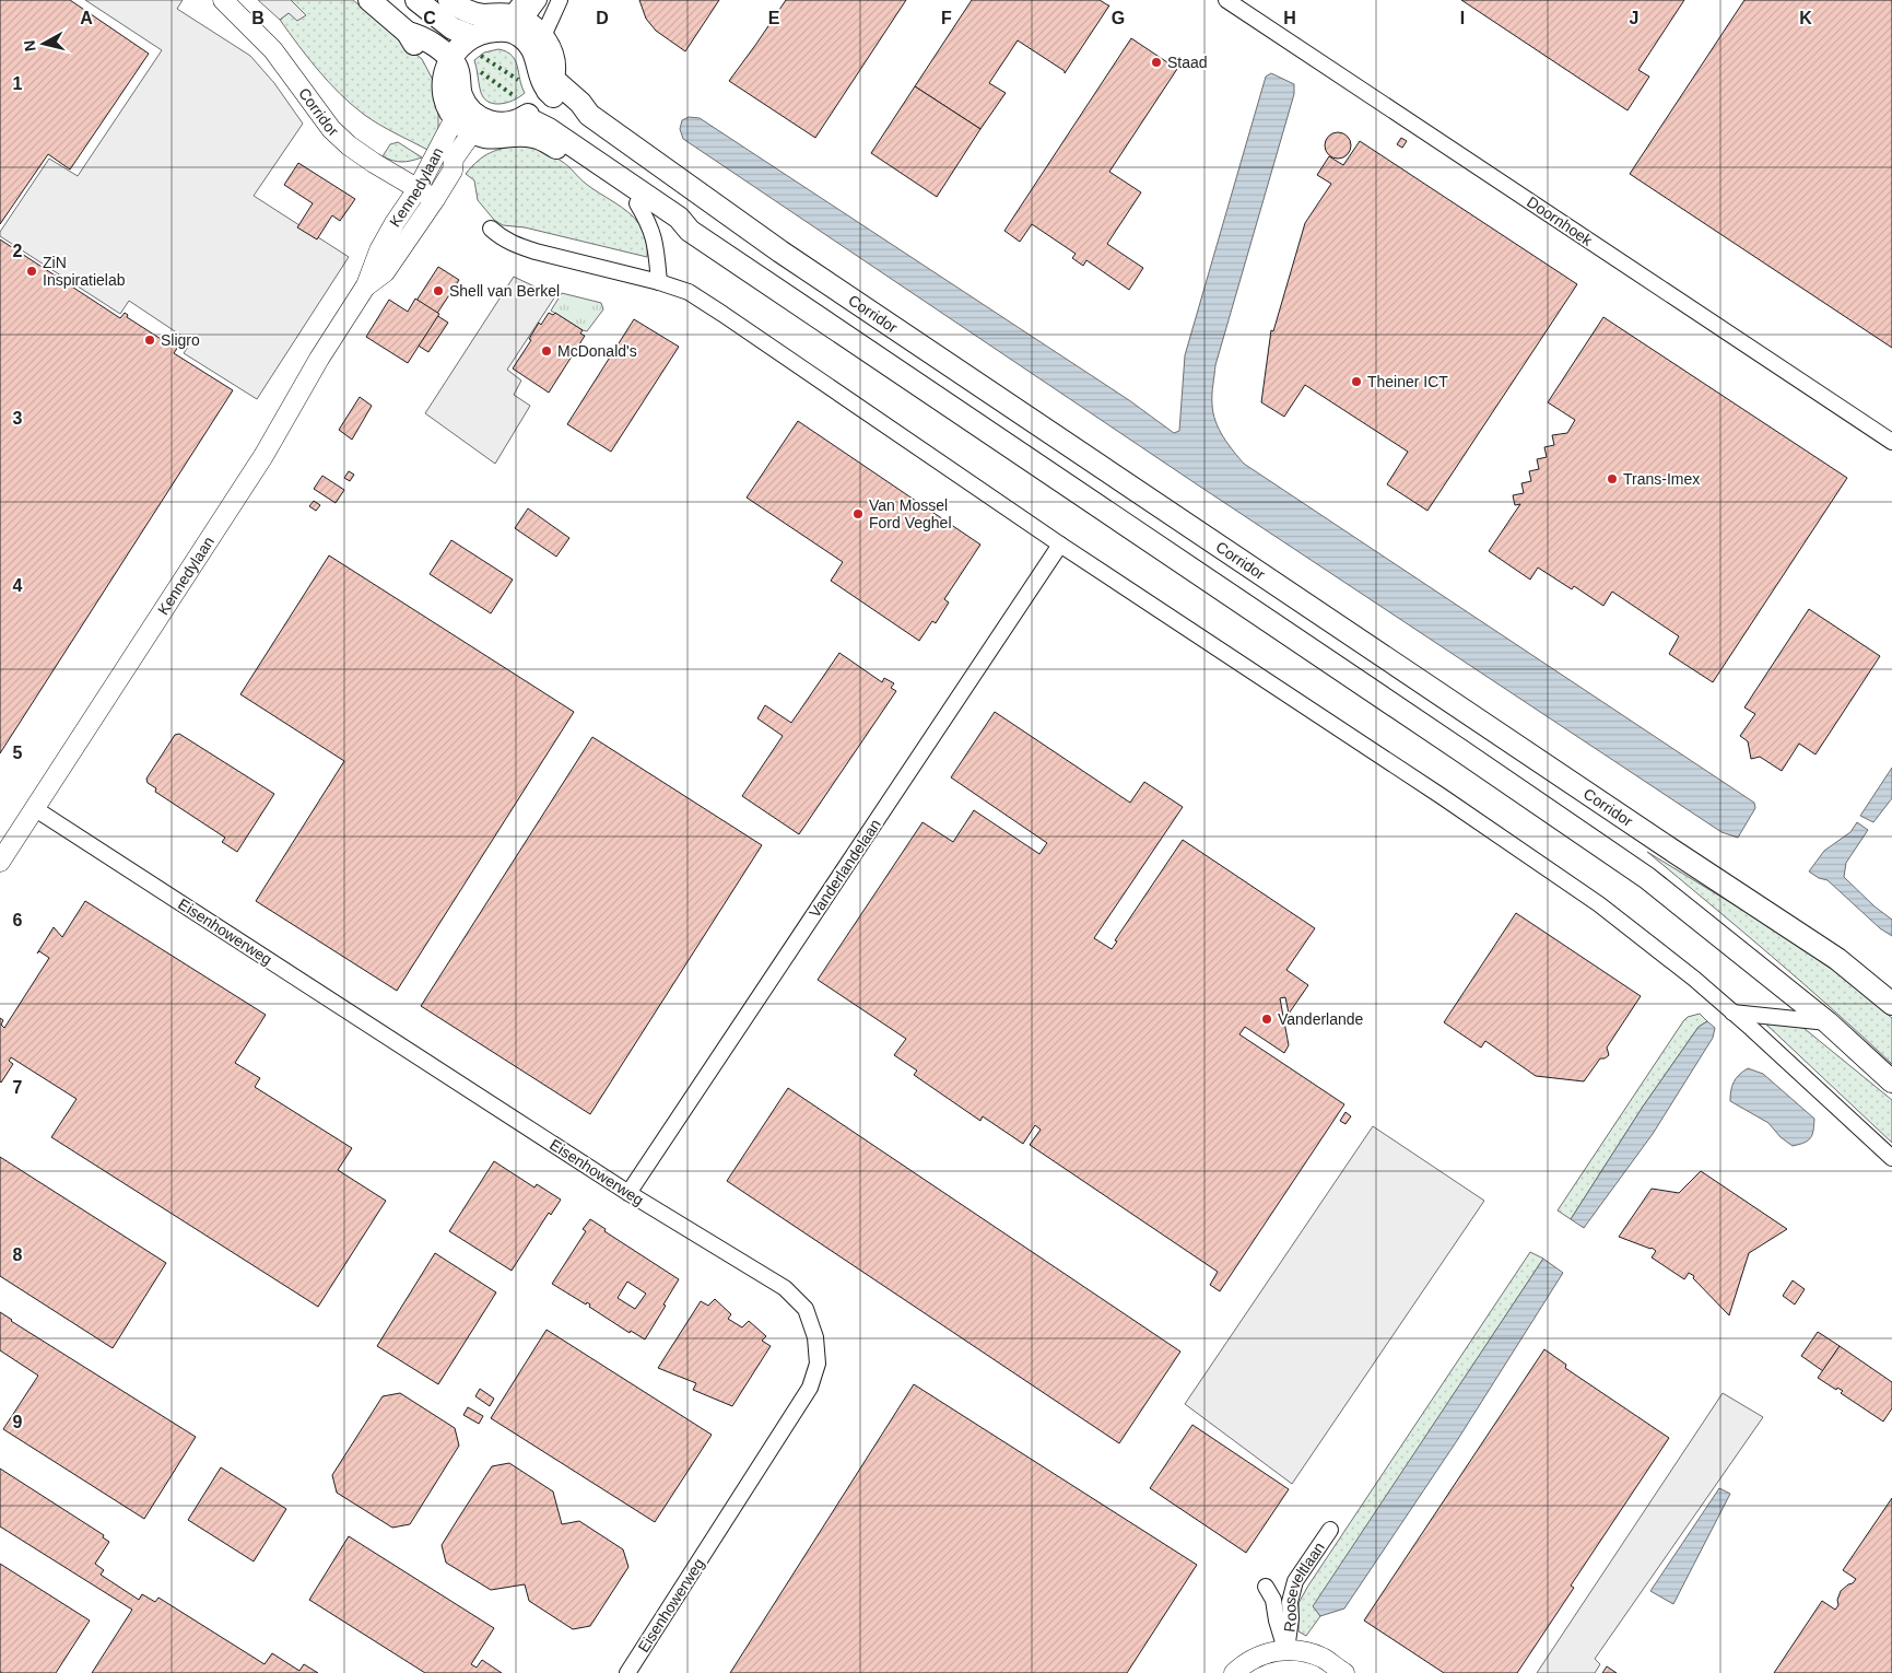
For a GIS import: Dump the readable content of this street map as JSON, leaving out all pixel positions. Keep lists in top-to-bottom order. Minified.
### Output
{"streets":{"main road":["Corridor"],"street":["Kennedylaan","Doornhoek","Vanderlandelaan","Eisenhowerweg","Rooseveltlaan"]},"crossings":[["Corridor","Kennedylaan"],["Kennedylaan","Eisenhowerweg"],["Vanderlandelaan","Eisenhowerweg"]],"places":["Staad","ZiN Inspiratielab","Shell van Berkel","Sligro","McDonald's","Theiner ICT","Trans-Imex","Van Mossel Ford Veghel","Vanderlande"],"north":"left","grid":{"columns":["A","B","C","D","E","F","G","H","I","J","K"],"rows":["1","2","3","4","5","6","7","8","9"]}}
